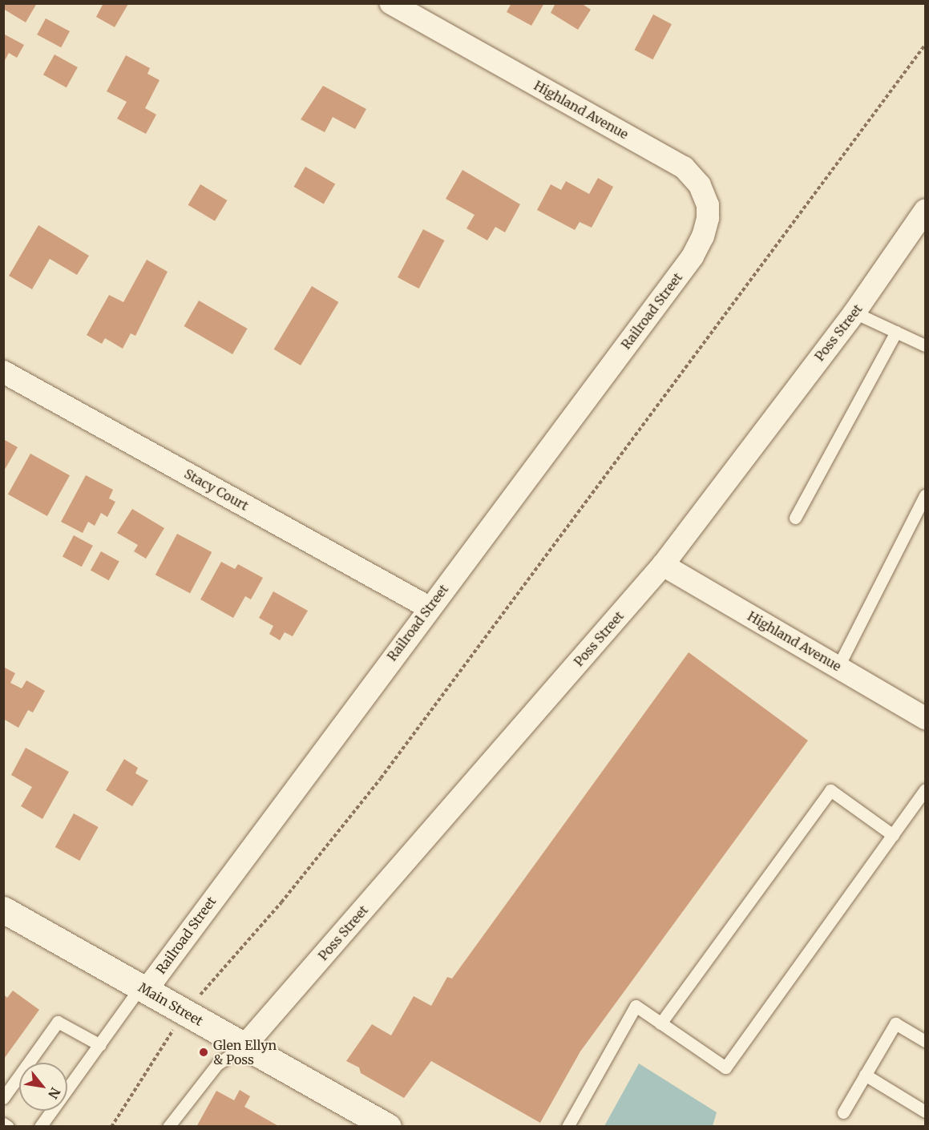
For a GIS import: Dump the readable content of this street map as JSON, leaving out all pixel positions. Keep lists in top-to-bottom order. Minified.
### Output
{"streets":{"street":["Highland Avenue","Railroad Street","Poss Street","Stacy Court","Main Street"]},"crossings":[["Highland Avenue","Railroad Street"],["Highland Avenue","Poss Street"],["Railroad Street","Stacy Court"],["Railroad Street","Main Street"],["Poss Street","Main Street"]],"places":["Glen Ellyn & Poss"],"north":"bottom right"}
